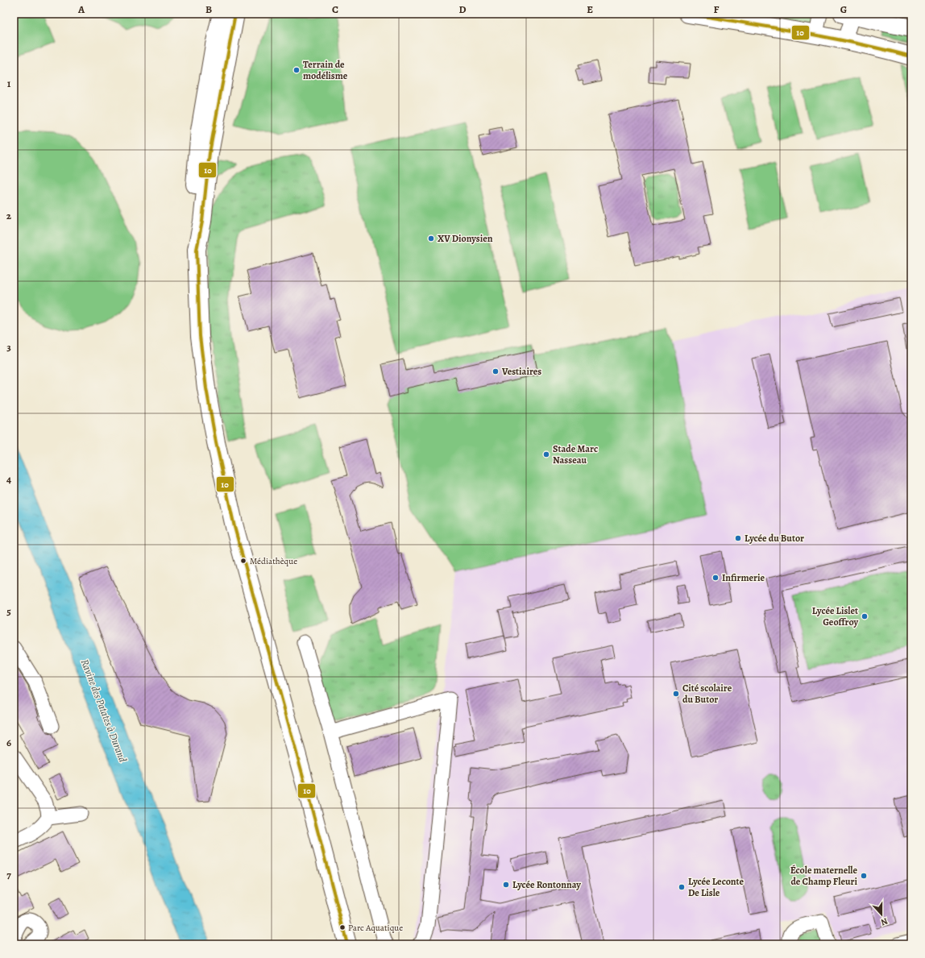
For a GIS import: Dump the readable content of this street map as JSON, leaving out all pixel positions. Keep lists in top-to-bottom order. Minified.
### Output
{"water":["Ravine des Patates à Durand"],"places":["Terrain de modélisme","XV Dionysien","Vestiaires","Stade Marc Nasseau","Lycée du Butor","Médiathèque","Infirmerie","Lycée Lislet Geoffroy","Cité scolaire du Butor","École maternelle de Champ Fleuri","Lycée Rontonnay","Lycée Leconte De Lisle","Parc Aquatique"],"lines":["transit line 10"],"north":"bottom","grid":{"columns":["A","B","C","D","E","F","G"],"rows":["1","2","3","4","5","6","7"]}}
